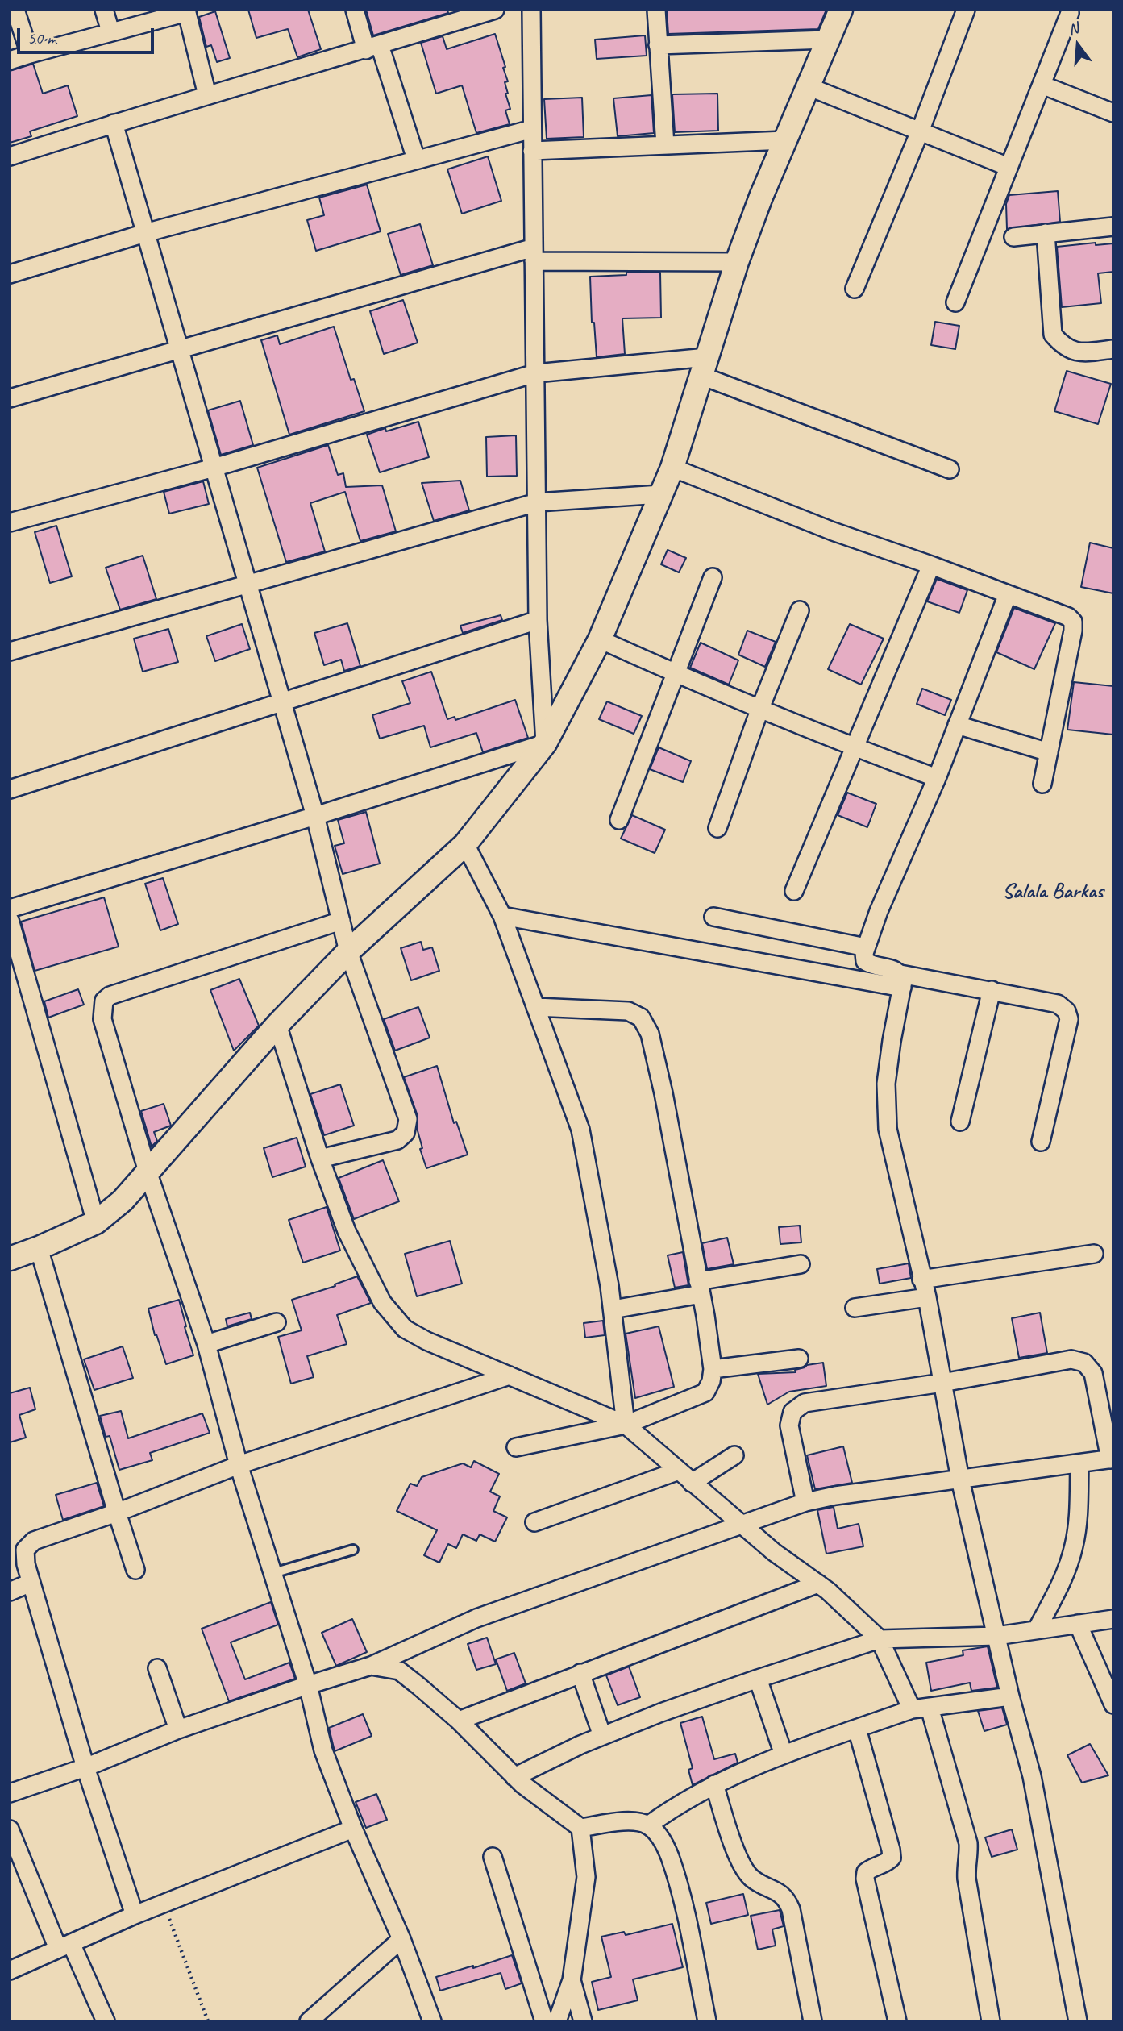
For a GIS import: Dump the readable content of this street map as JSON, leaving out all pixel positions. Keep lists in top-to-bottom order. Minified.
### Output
{"districts":["Salala Barkas"],"scale_bar":"50 m","north":"top"}
